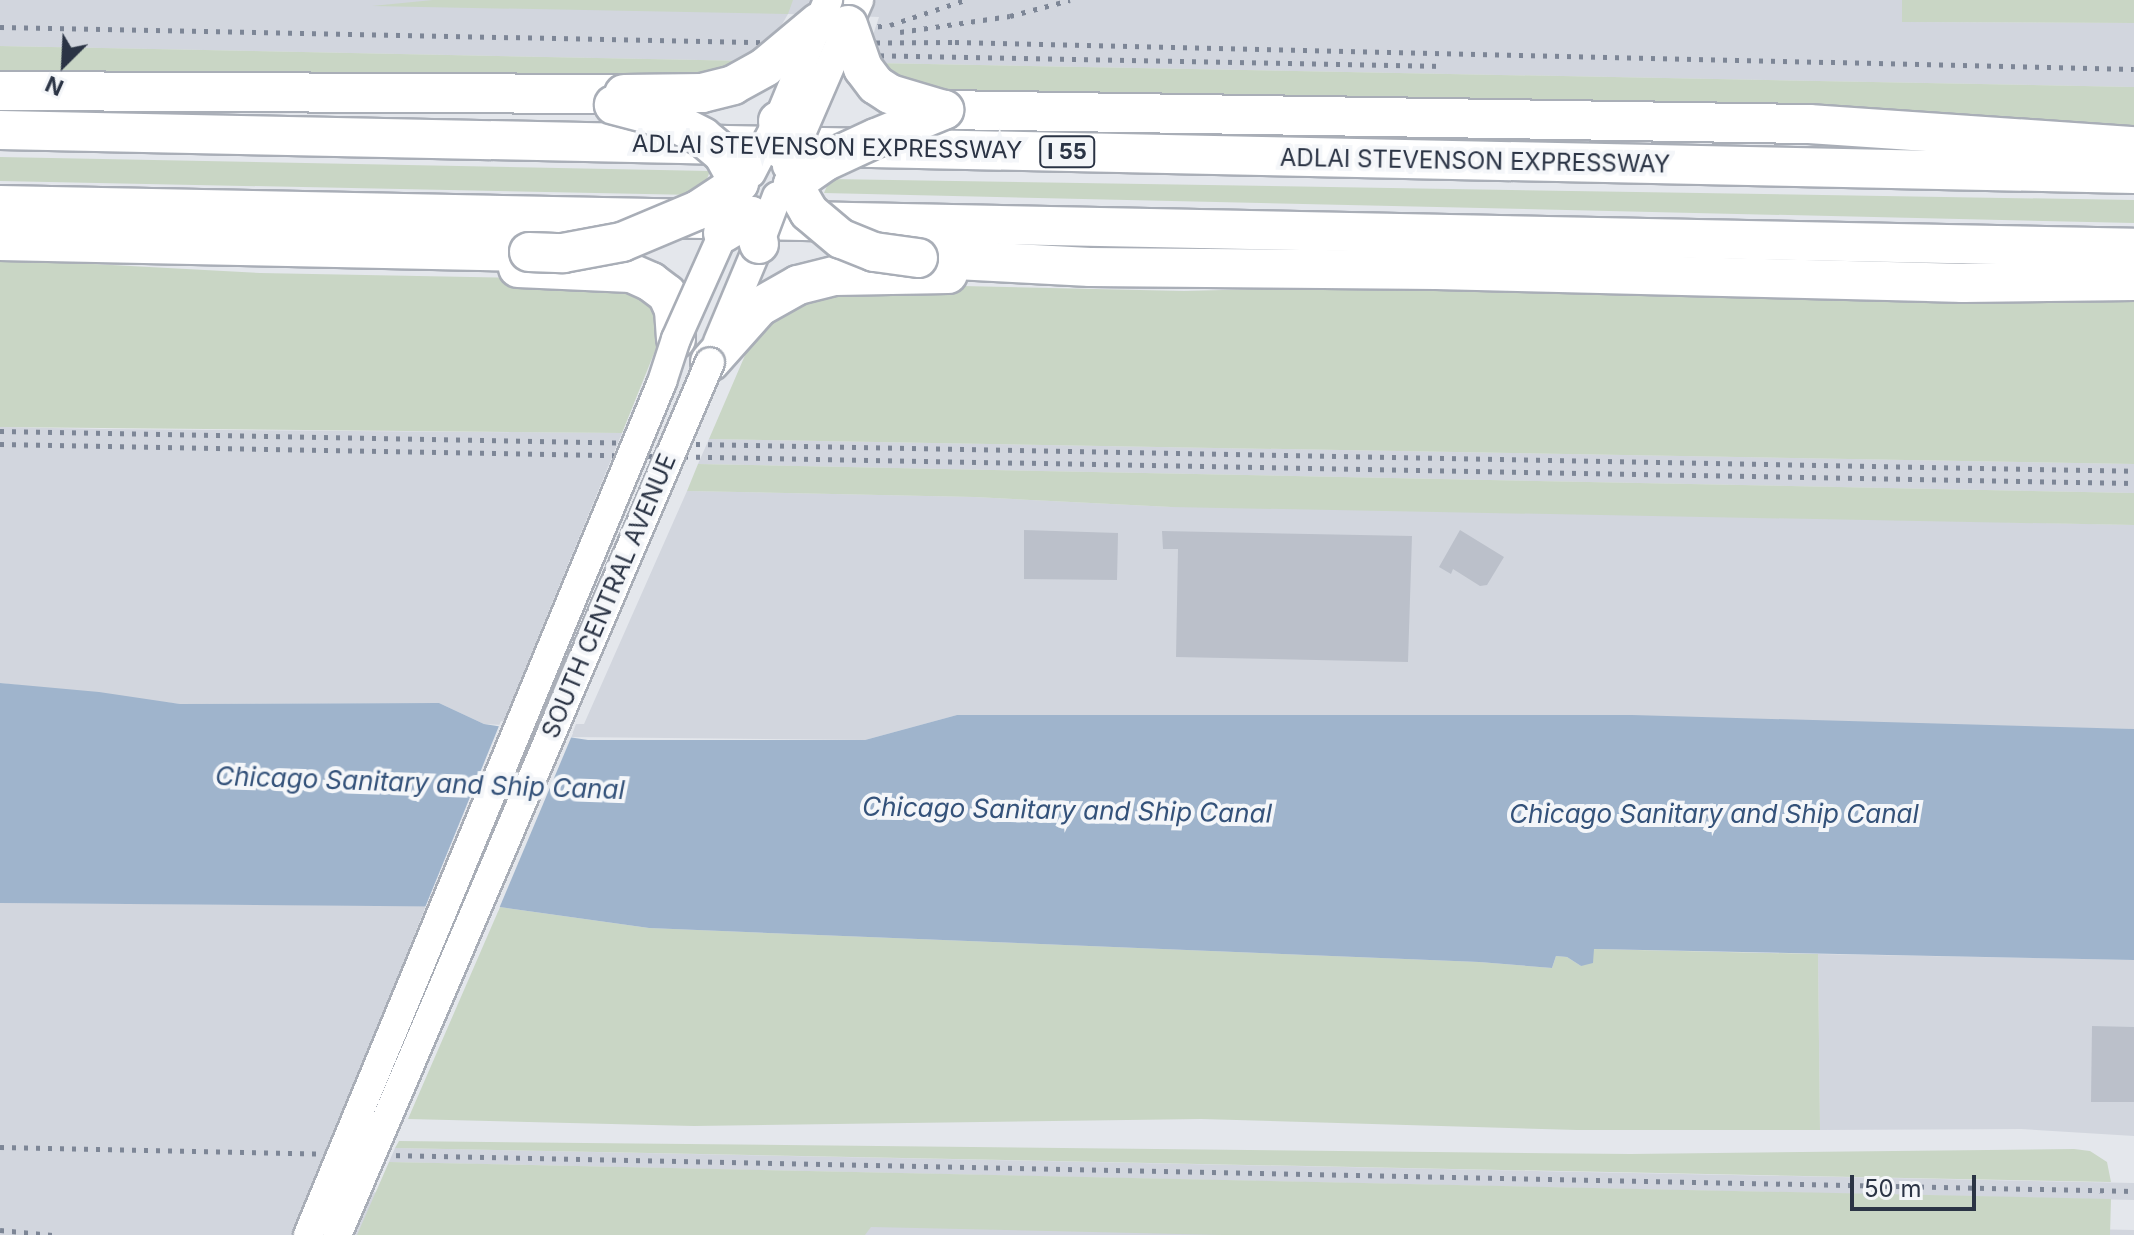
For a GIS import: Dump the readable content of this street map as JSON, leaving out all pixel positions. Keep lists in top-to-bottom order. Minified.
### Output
{"streets":{"highway":["ADLAI STEVENSON EXPRESSWAY","I 55"],"main road":["SOUTH CENTRAL AVENUE"]},"water":["Chicago Sanitary and Ship Canal"],"scale_bar":"50 m","north":"bottom left"}
